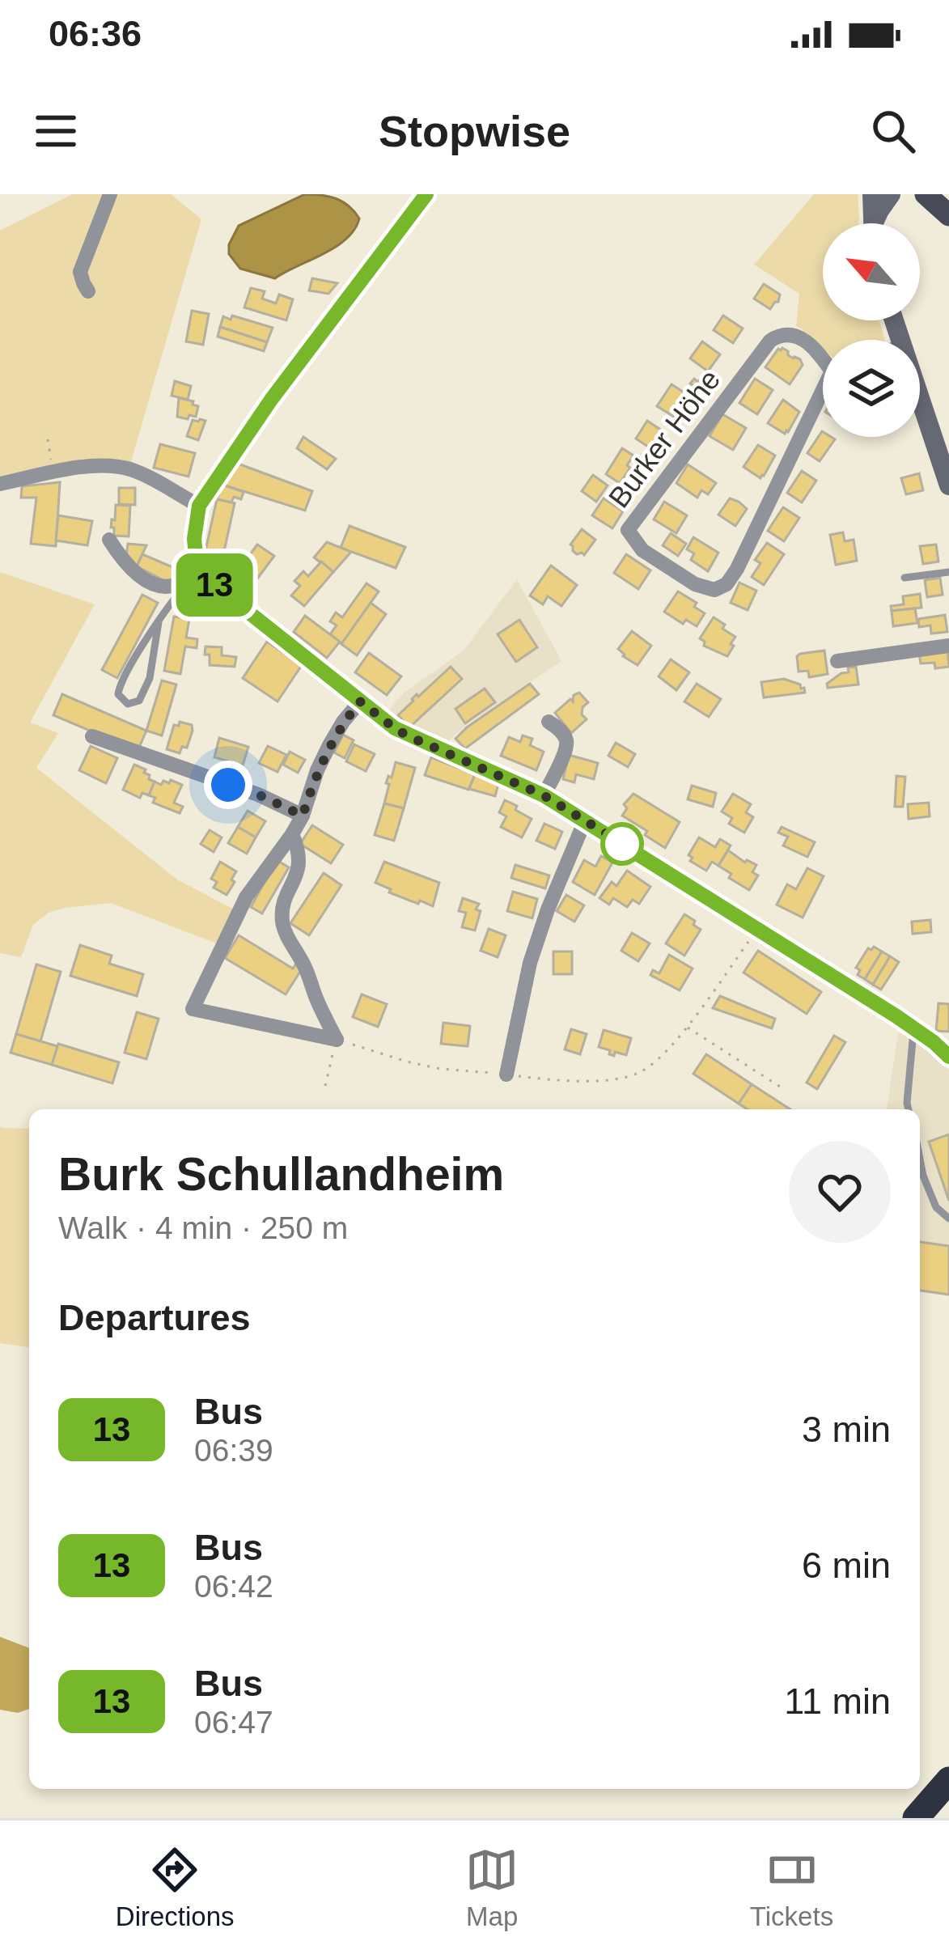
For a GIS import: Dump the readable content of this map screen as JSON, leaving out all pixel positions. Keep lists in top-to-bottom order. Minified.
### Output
{"streets":{"street":["Burker Höhe"]},"lines":["bus line 13"],"north":"top left","page":{"status":"06:36","header":"Stopwise","on_map":"13","heading":[["Burk Schullandheim","Walk · 4 min · 250 m"],"Departures"],"list":[{"mark":"13","name":"Bus","note":"06:39","value":"3 min"},{"mark":"13","name":"Bus","note":"06:42","value":"6 min"},{"mark":"13","name":"Bus","note":"06:47","value":"11 min"}],"tabs":["Directions","Map","Tickets"]}}
